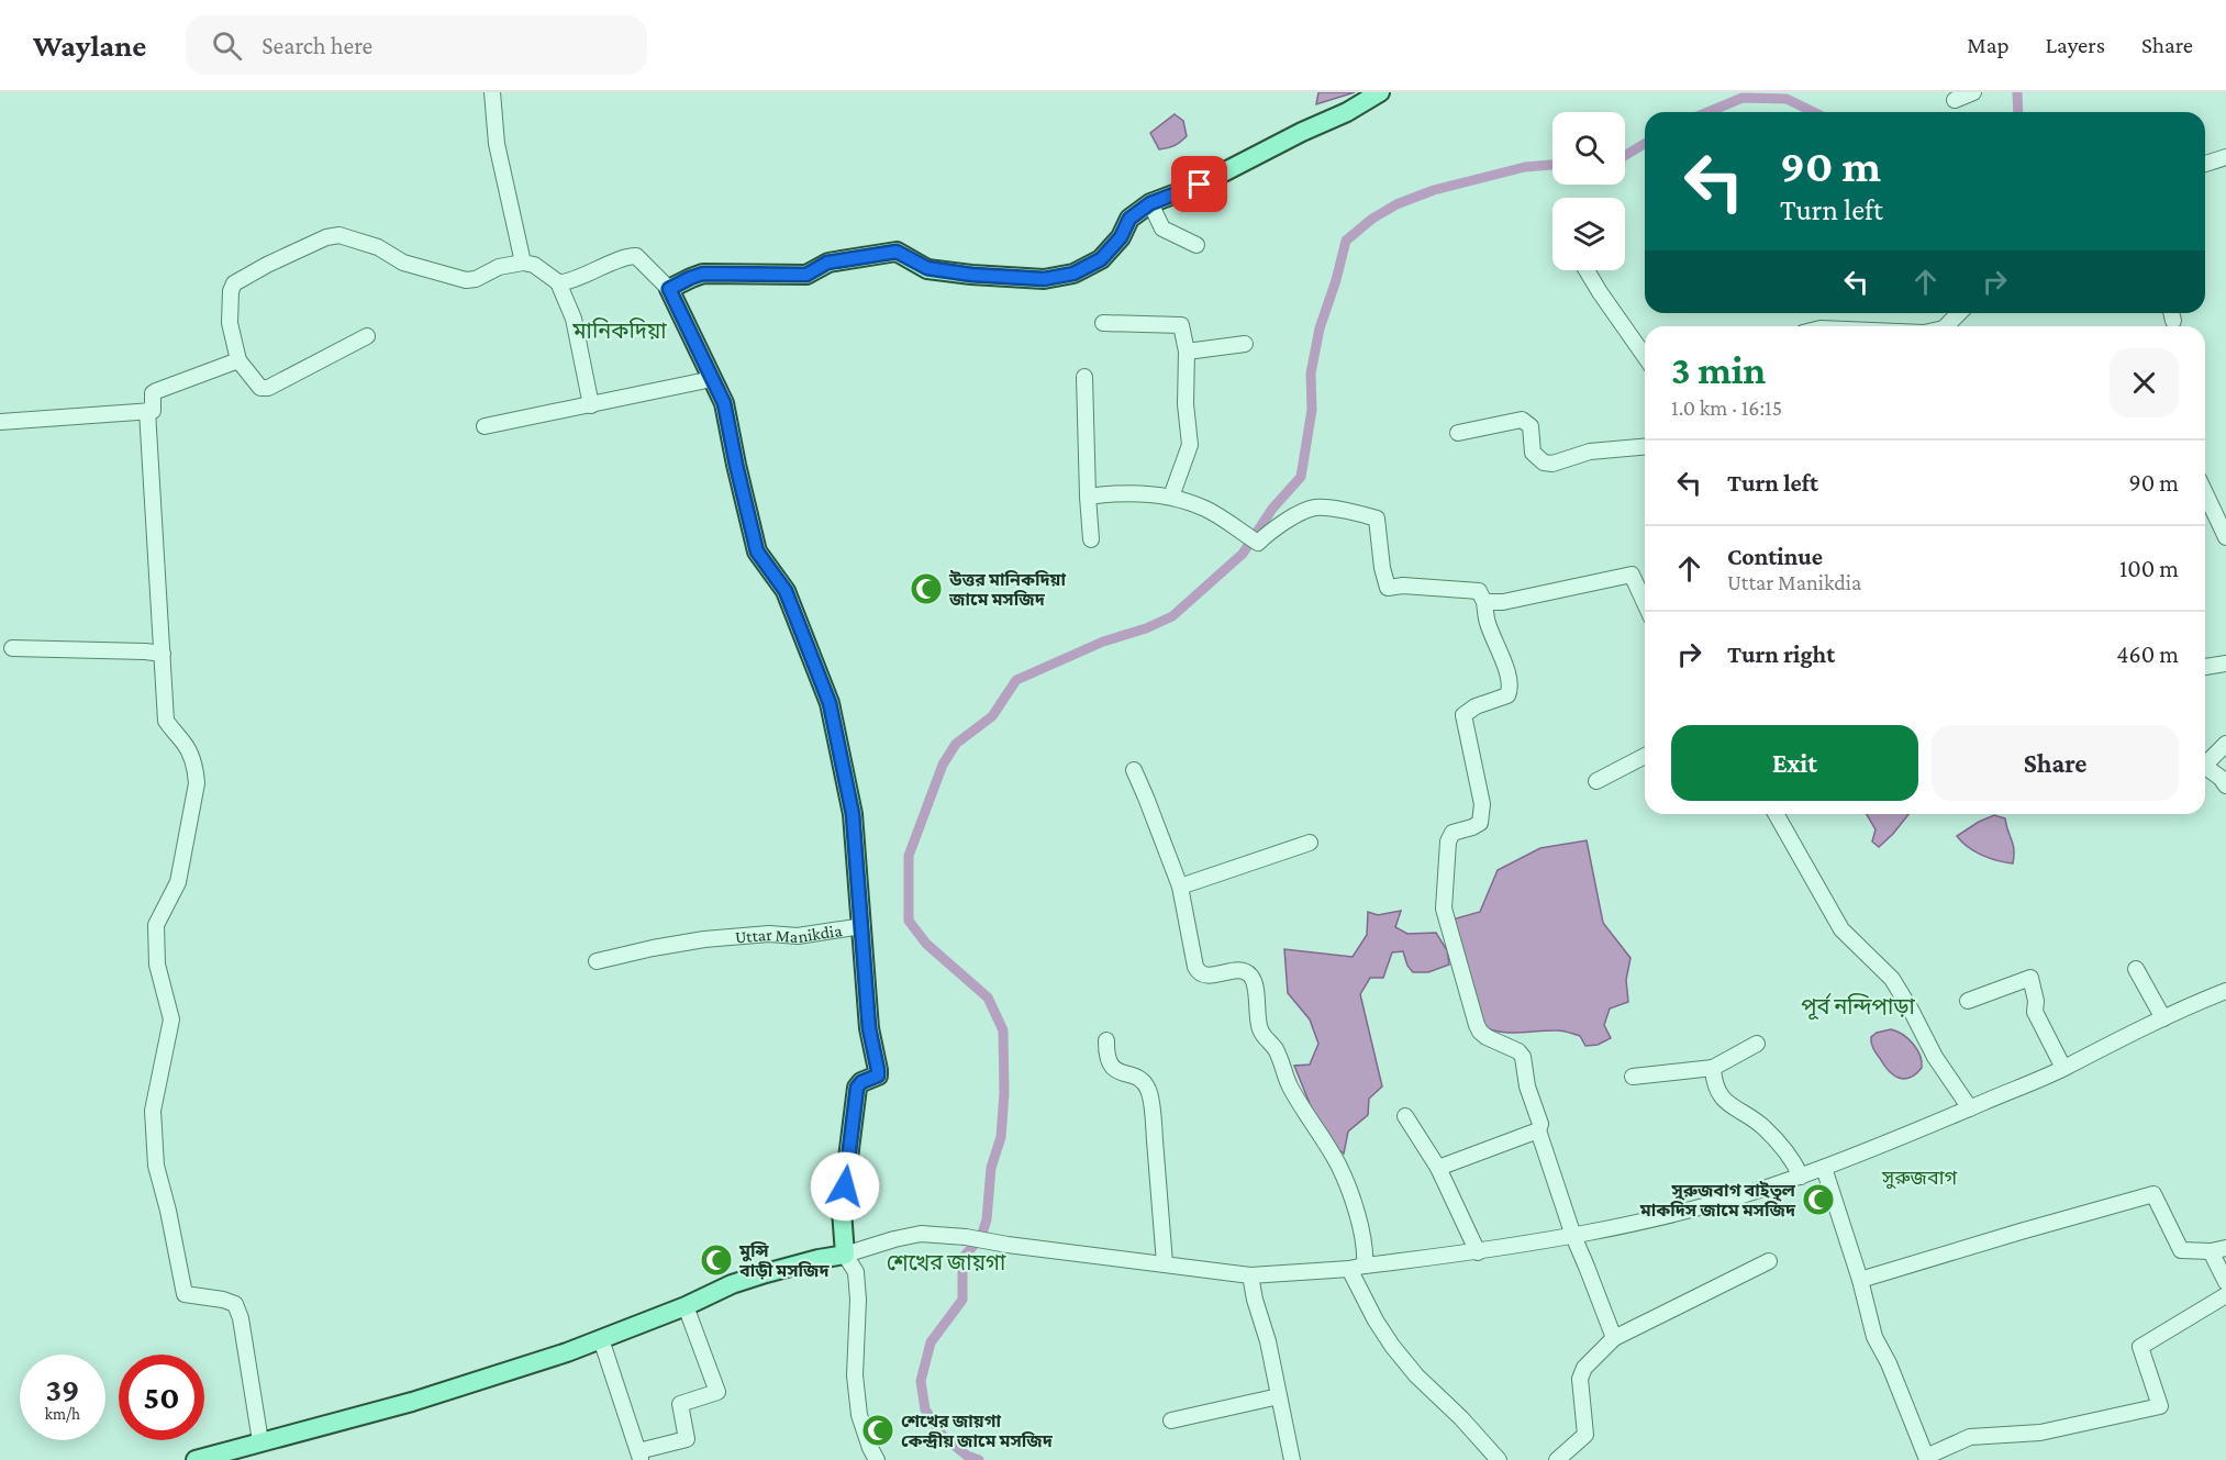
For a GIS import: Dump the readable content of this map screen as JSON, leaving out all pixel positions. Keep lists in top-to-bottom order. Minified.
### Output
{"streets":{"main road":["Uttar Manikdia"]},"districts":["মানিকদিয়া","পূর্ব নন্দিপাড়া","সুরুজবাগ","শেখের জায়গা"],"places":{"mosque":["উত্তর মানিকদিয়া জামে মসজিদ","সুরুজবাগ বাইতুল মাকদিস জামে মসজিদ","মুন্সি বাড়ী মসজিদ","শেখের জায়গা কেন্দ্রীয় জামে মসজিদ"]},"page":{"header":"Waylane","search":"Search here","nav":["Map","Layers","Share"],"turn":["90 m","Turn left"],"heading":["3 min","1.0 km · 16:15"],"list":[{"name":"Turn left","value":"90 m"},{"name":"Continue","note":"Uttar Manikdia","value":"100 m"},{"name":"Turn right","value":"460 m"}],"buttons":["Exit","Share"],"speed":"39 km/h","limit":"50"}}
